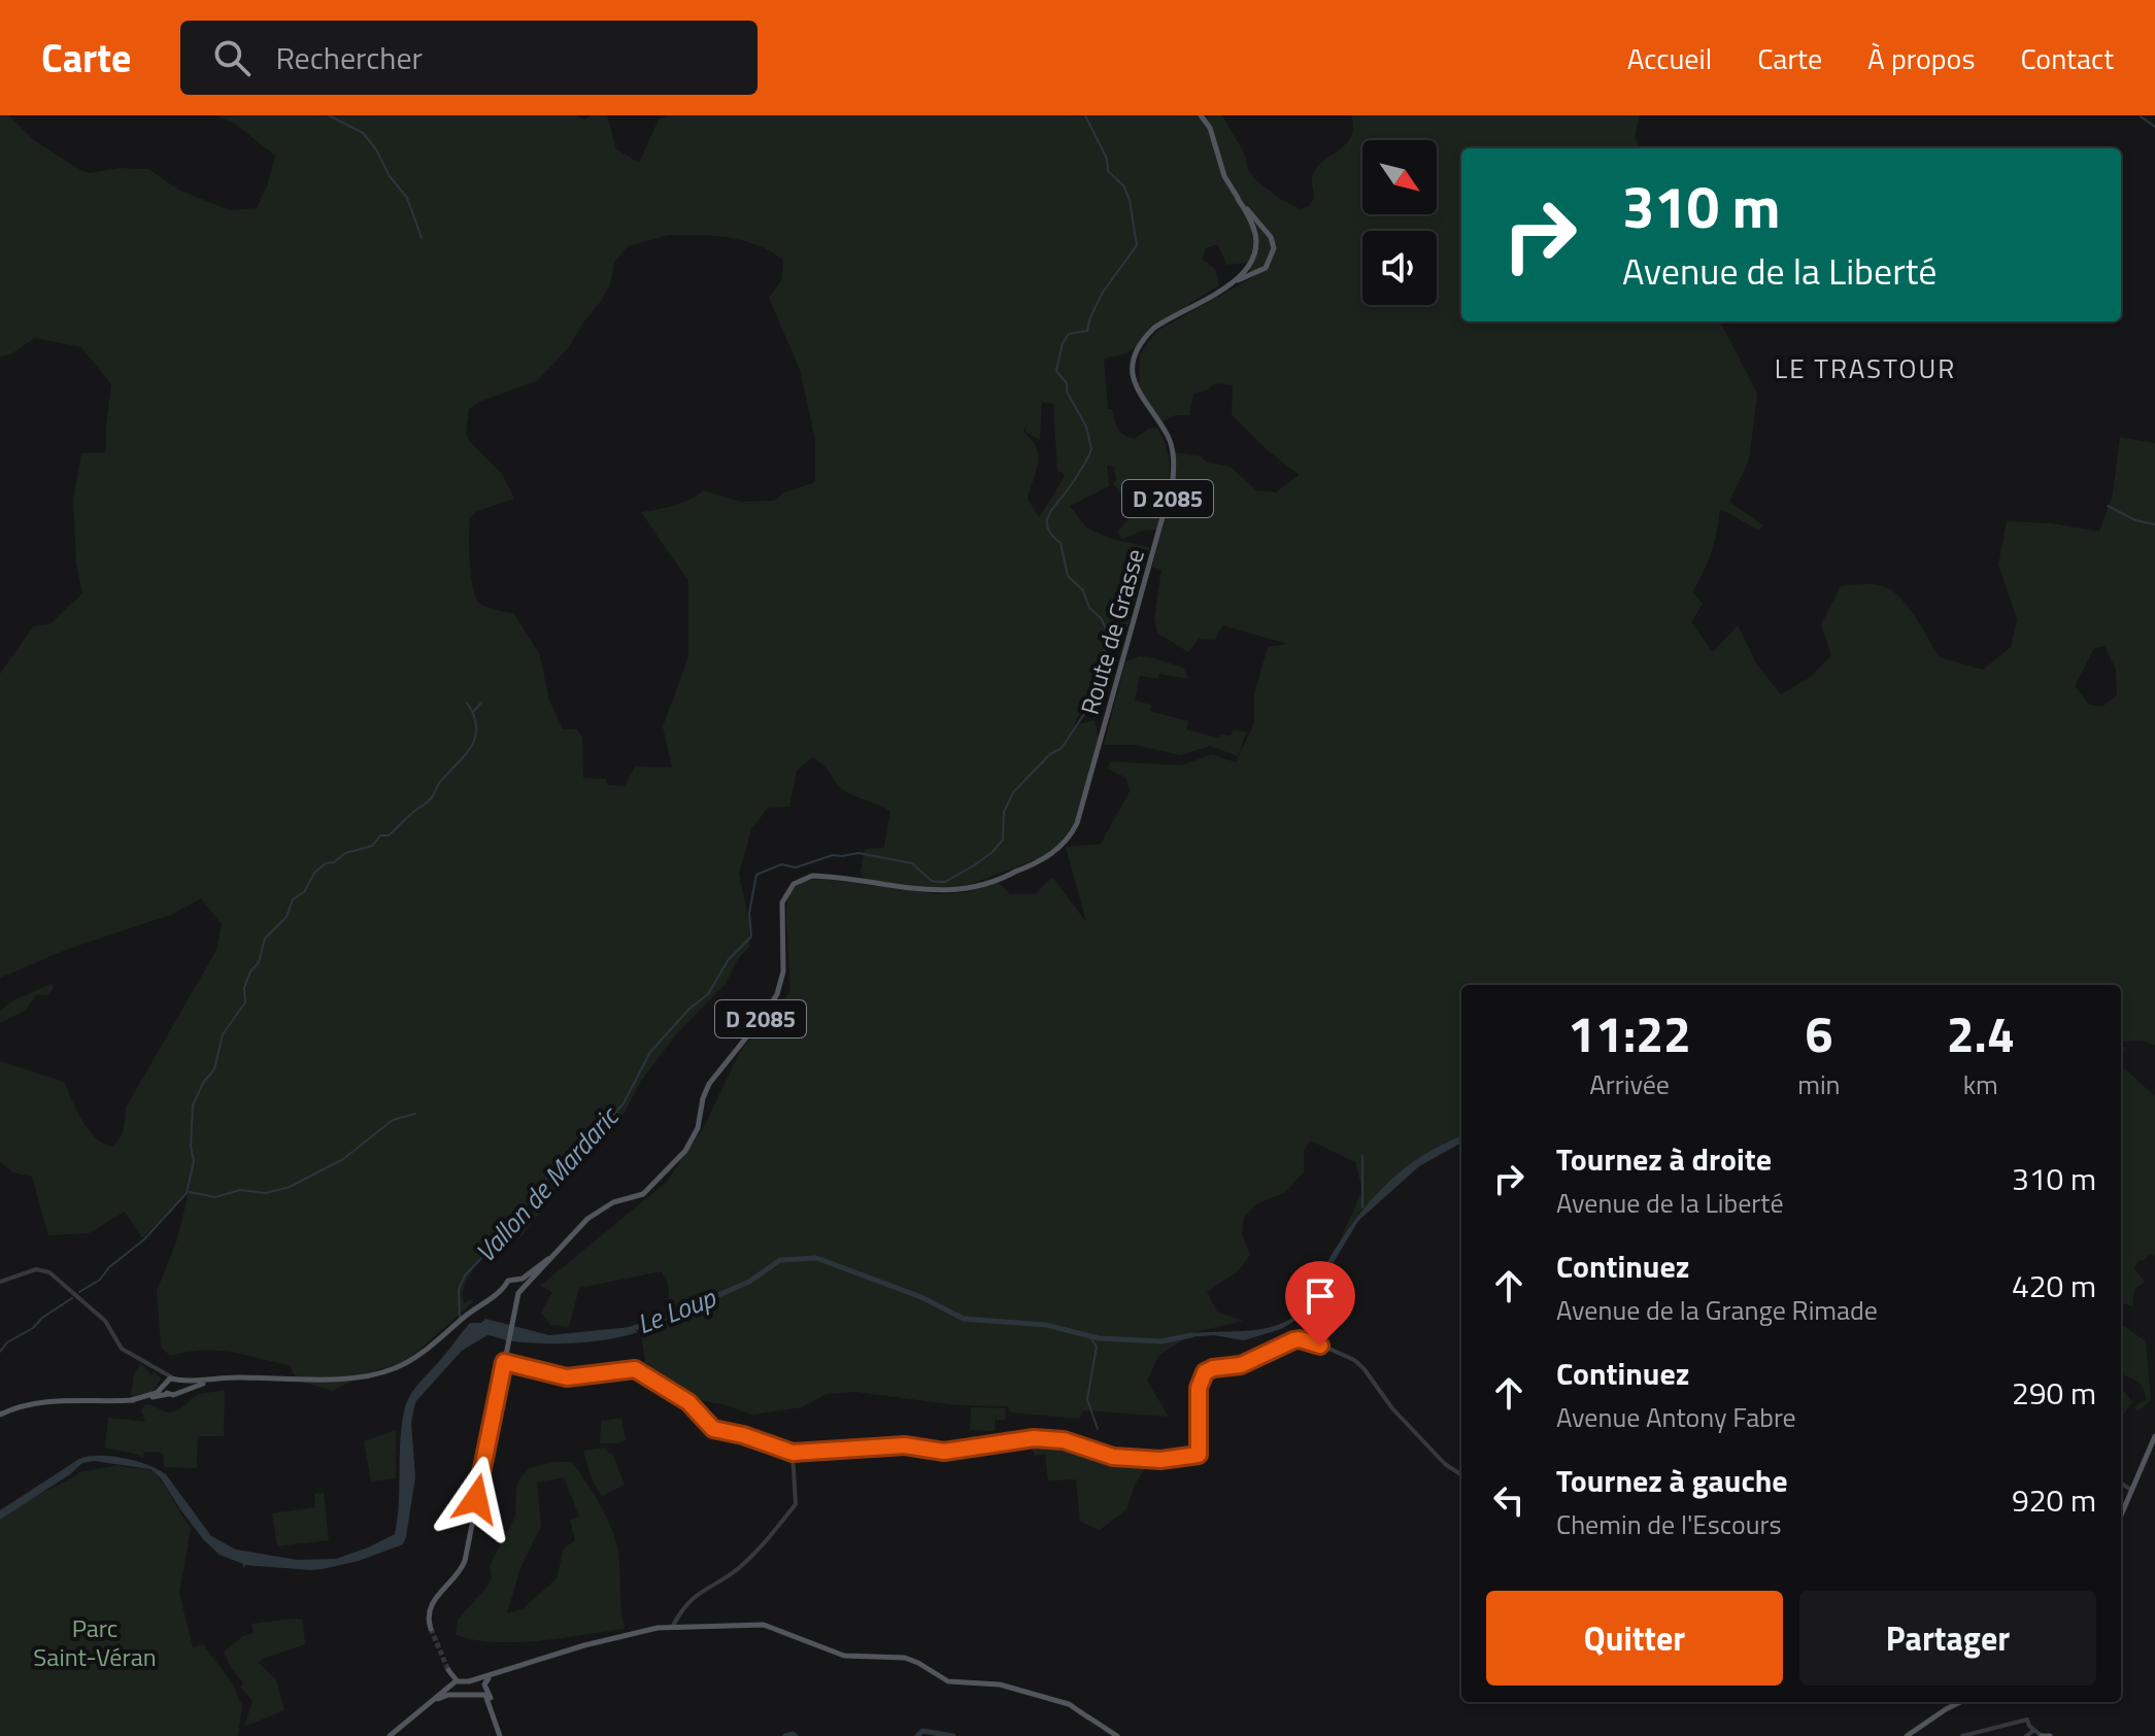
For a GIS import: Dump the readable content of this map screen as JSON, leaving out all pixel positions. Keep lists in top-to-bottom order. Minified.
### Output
{"streets":{"main road":["D 2085","Route de Grasse"]},"crossings":[["D 2085","Route de Grasse"]],"districts":["LE TRASTOUR"],"water":["Vallon de Mardaric","Le Loup"],"parks":["Parc Saint-Véran"],"north":"bottom right","page":{"header":"Carte","search":"Rechercher","nav":["Accueil","Carte","À propos","Contact"],"turn":["310 m","Avenue de la Liberté"],"eta":["11:22","Arrivée","6","min","2.4","km"],"list":[{"name":"Tournez à droite","note":"Avenue de la Liberté","value":"310 m"},{"name":"Continuez","note":"Avenue de la Grange Rimade","value":"420 m"},{"name":"Continuez","note":"Avenue Antony Fabre","value":"290 m"},{"name":"Tournez à gauche","note":"Chemin de l'Escours","value":"920 m"}],"buttons":["Quitter","Partager"]}}
